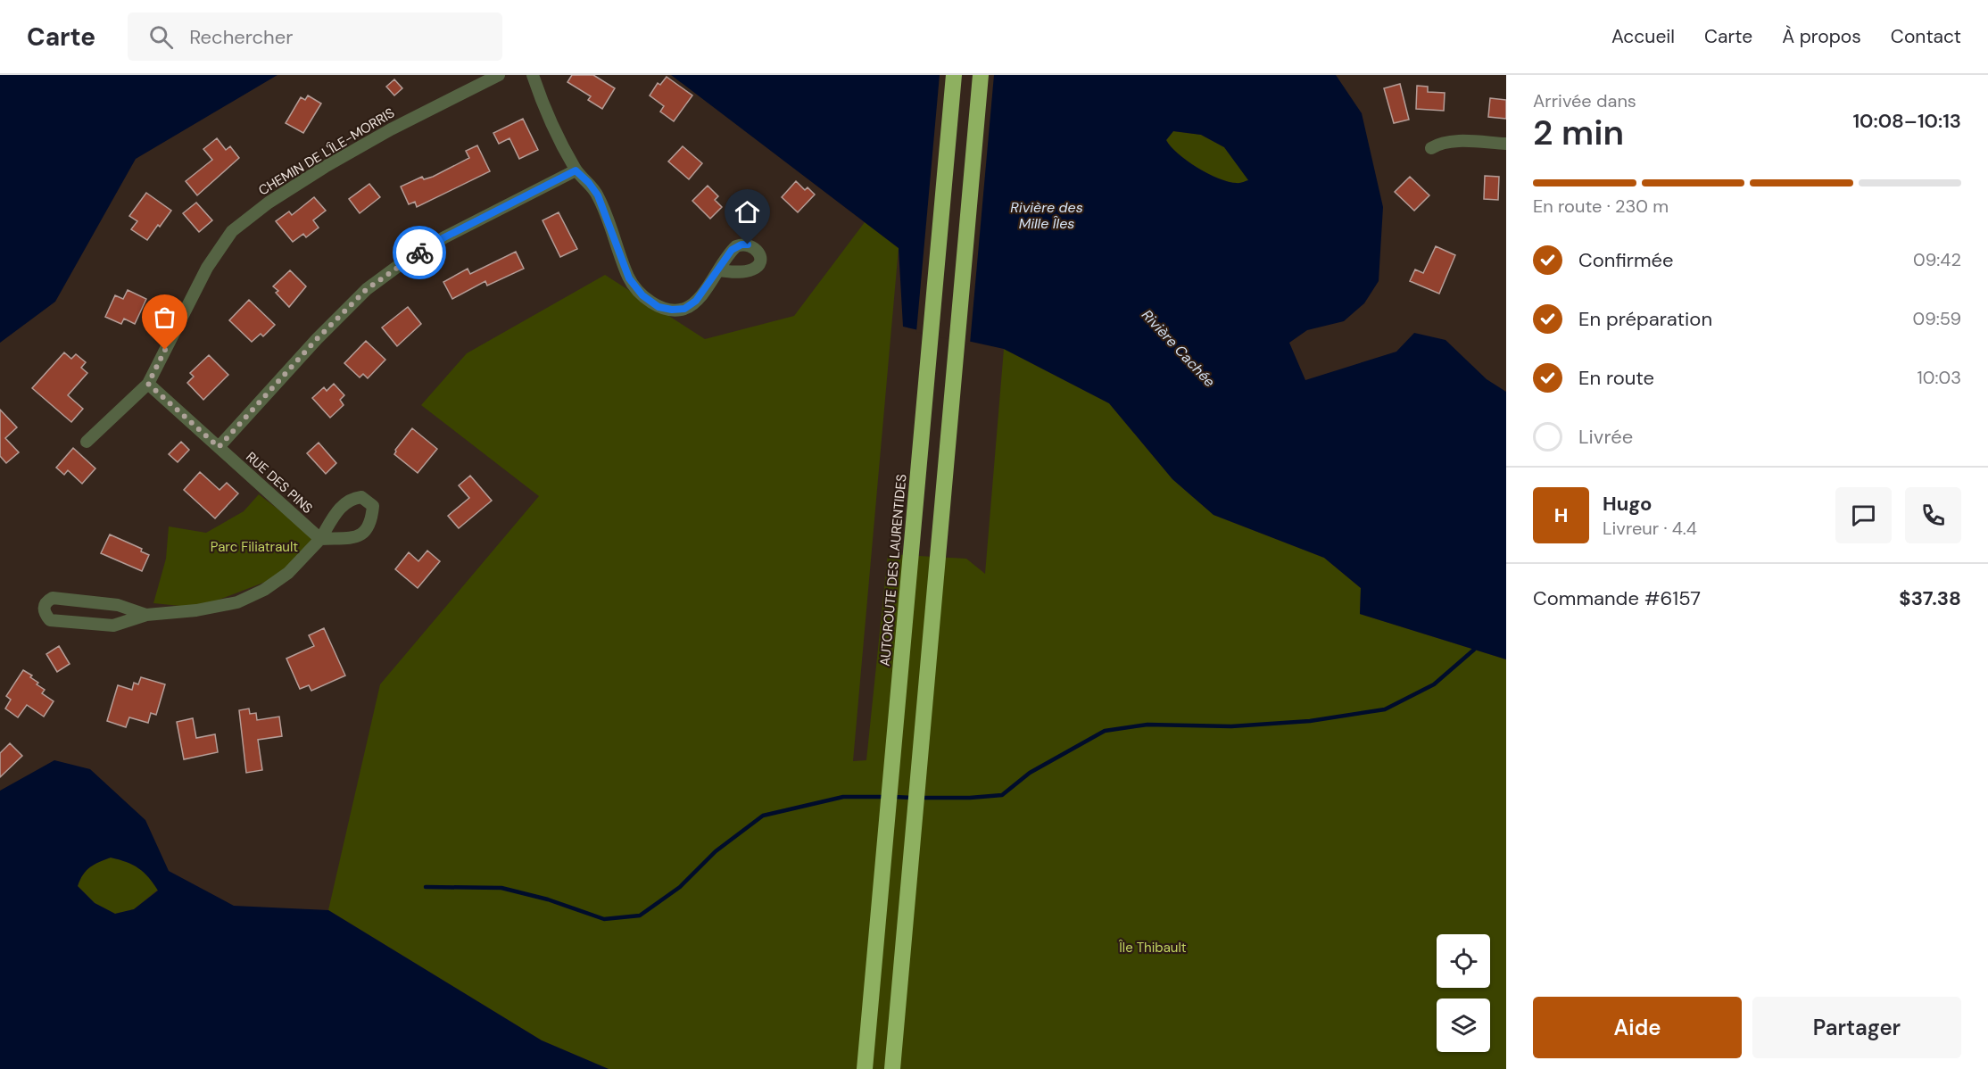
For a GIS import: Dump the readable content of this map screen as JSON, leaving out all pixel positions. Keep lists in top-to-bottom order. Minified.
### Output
{"streets":{"highway":["AUTOROUTE DES LAURENTIDES"],"street":["CHEMIN DE L'ÎLE-MORRIS","RUE DES PINS"]},"crossings":[["CHEMIN DE L'ÎLE-MORRIS","RUE DES PINS"]],"water":["Rivière des Mille Îles","Rivière Cachée"],"parks":["Parc Filiatrault","Île Thibault"],"page":{"header":"Carte","search":"Rechercher","nav":["Accueil","Carte","À propos","Contact"],"heading":["2 min","Arrivée dans","10:08–10:13"],"panel":["Hugo","Livreur · 4.4","Commande #6157","$37.38"],"bar":"En route · 230 m","list":[["Confirmée","09:42"],["En préparation","09:59"],["En route","10:03"],"Livrée"],"round":"H","buttons":["Aide","Partager"]}}
